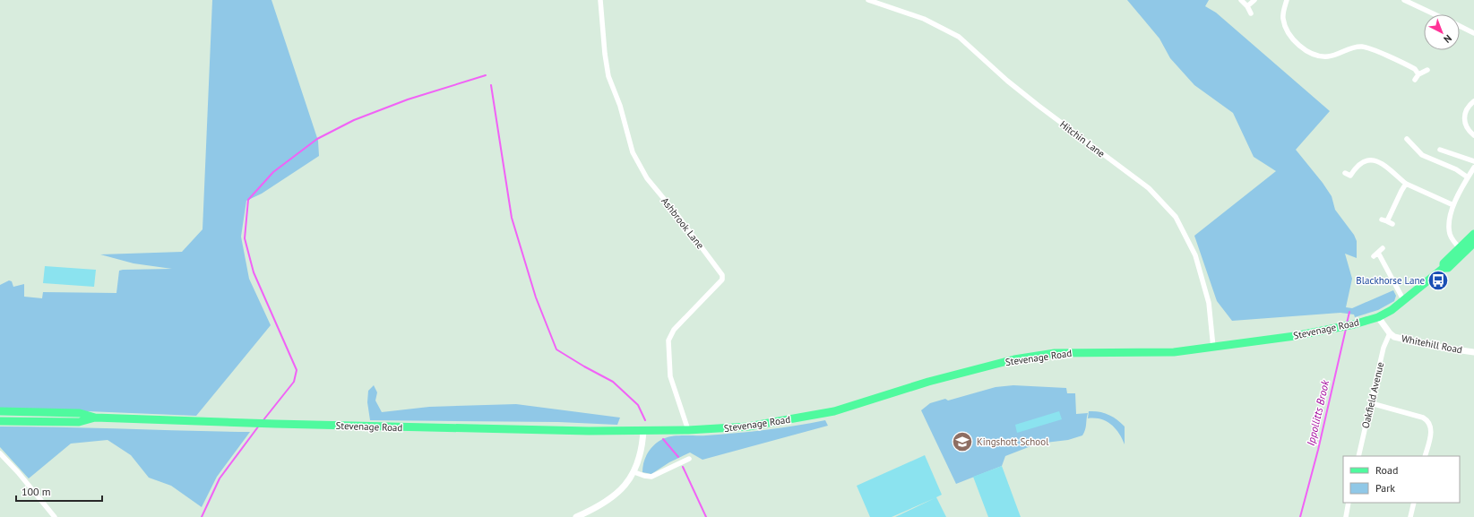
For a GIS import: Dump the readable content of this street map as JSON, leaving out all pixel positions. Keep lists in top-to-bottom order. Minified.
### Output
{"streets":{"main road":["Stevenage Road"],"street":["Hitchin Lane","Ashbrook Lane","Whitehill Road","Oakfield Avenue"]},"crossings":[["Hitchin Lane","Stevenage Road"],["Ashbrook Lane","Stevenage Road"],["Stevenage Road","Whitehill Road"],["Whitehill Road","Oakfield Avenue"]],"water":["Ippollitts Brook"],"places":{"bus stop":["Blackhorse Lane"],"school or university":["Kingshott School"]},"legend":["Road","Park"],"scale_bar":"100 m","north":"bottom right"}
